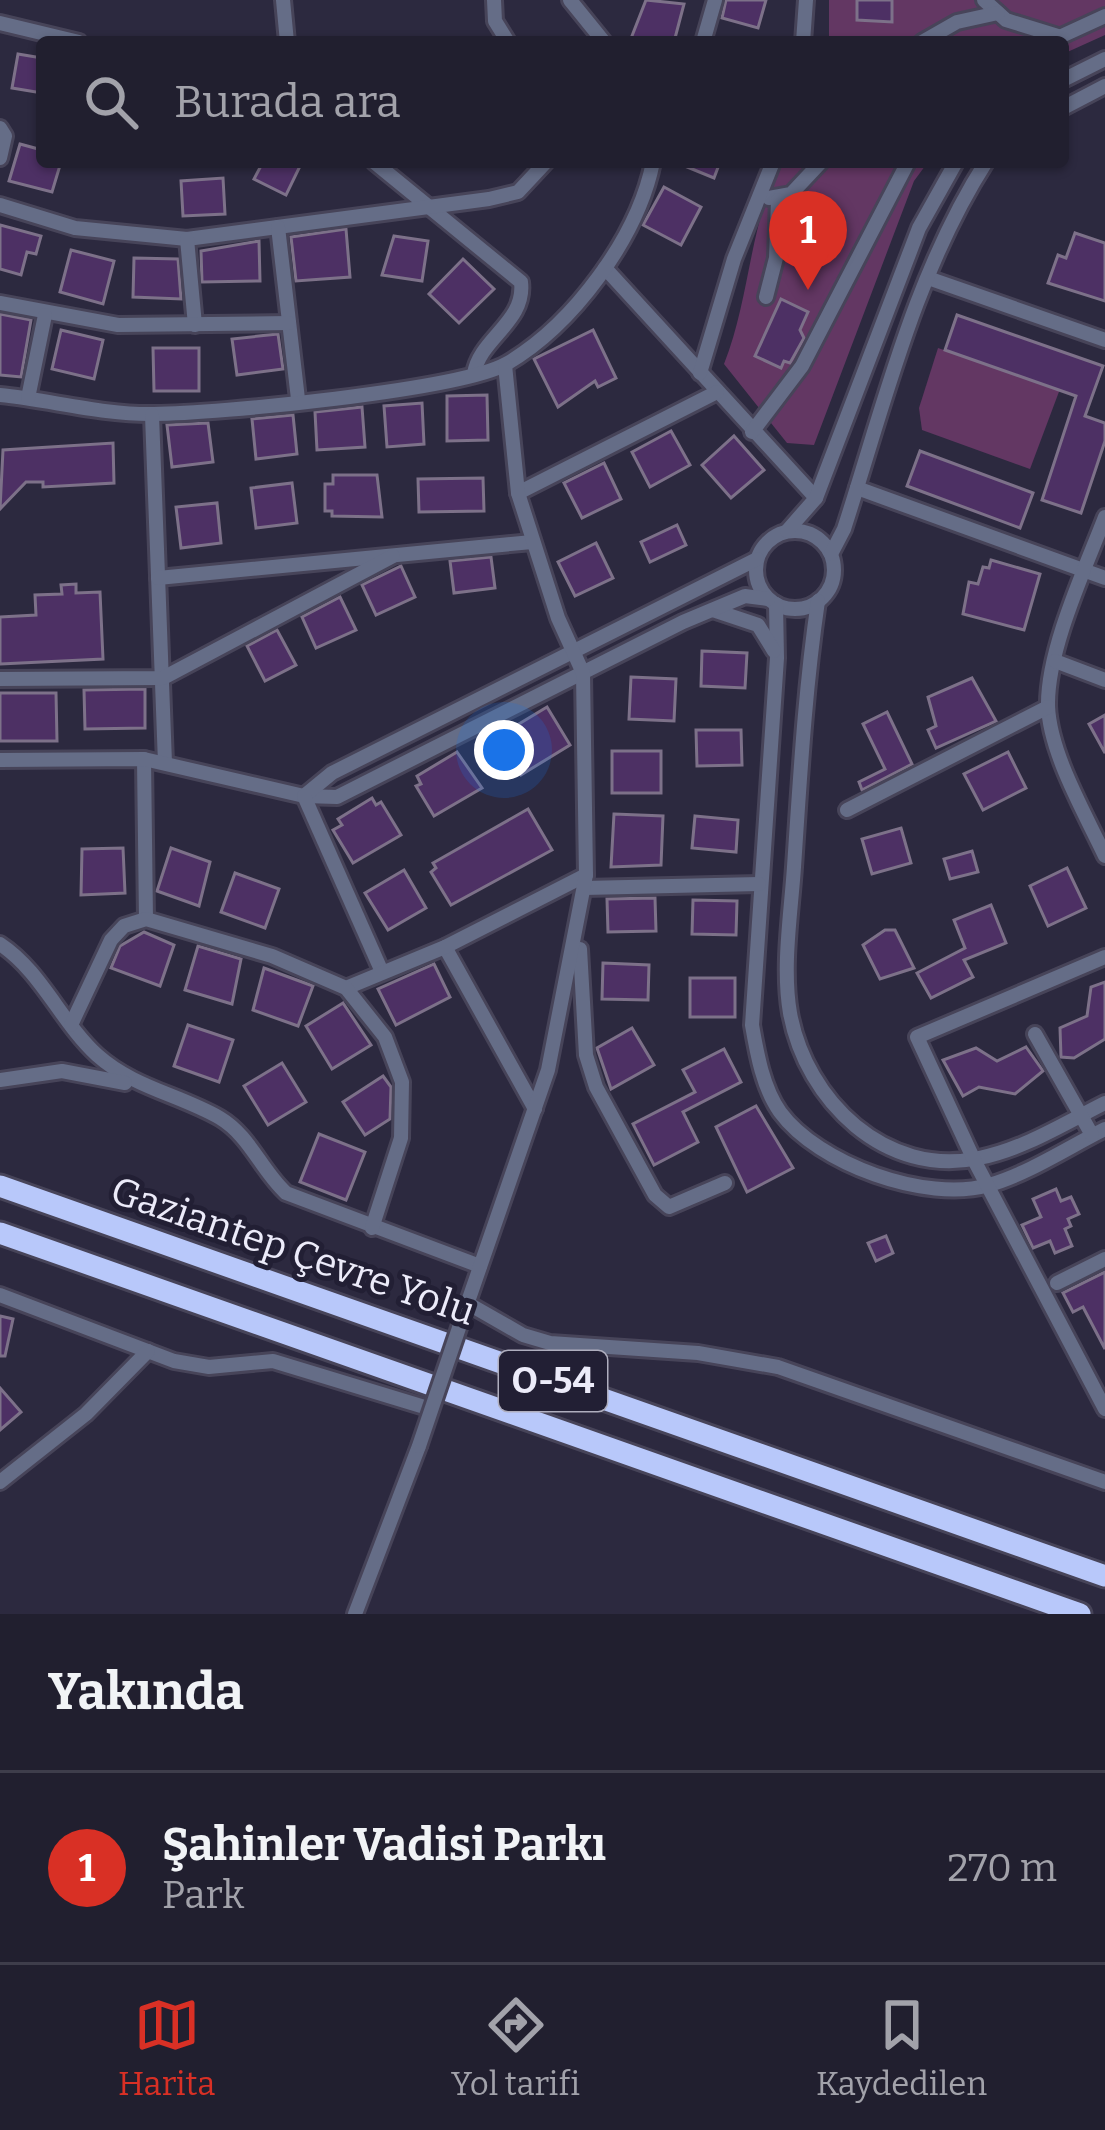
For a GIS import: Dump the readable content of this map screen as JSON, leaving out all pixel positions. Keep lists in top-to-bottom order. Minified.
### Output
{"streets":{"highway":["Gaziantep Çevre Yolu","O-54"]},"page":{"search":"Burada ara","pins":"1","heading":"Yakında","list":[{"mark":"1","name":"Şahinler Vadisi Parkı","note":"Park","value":"270 m"}],"nav":["Harita","Yol tarifi","Kaydedilen"]}}
